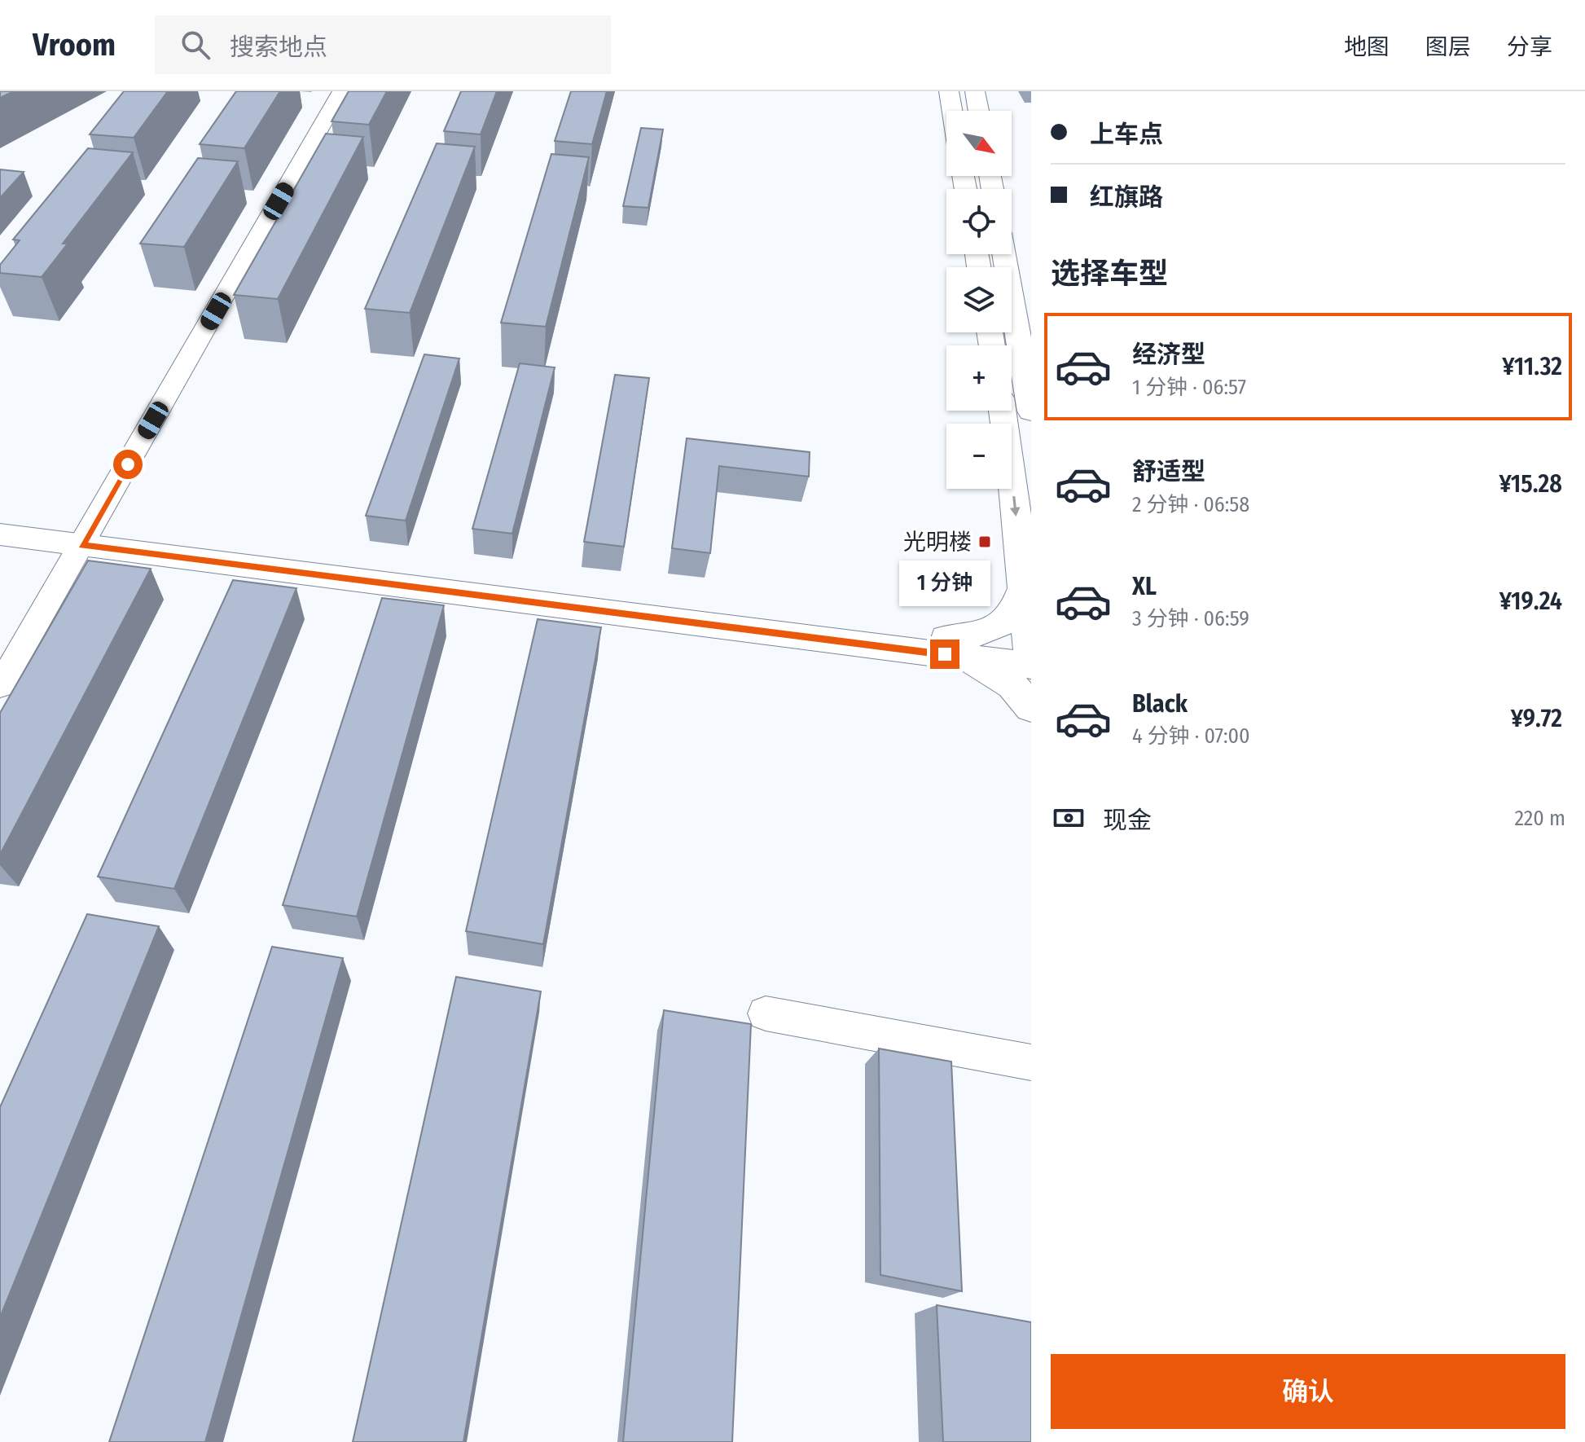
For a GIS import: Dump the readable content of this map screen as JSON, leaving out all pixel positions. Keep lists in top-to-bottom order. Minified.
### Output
{"places":{"transit":["光明楼"]},"north":"bottom right","page":{"header":"Vroom","search":"搜索地点","nav":["地图","图层","分享"],"banner":["上车点","红旗路"],"map_buttons":["+","−"],"heading":"选择车型","list":[{"name":"经济型","note":"1 分钟 · 06:57","value":"¥11.32"},{"name":"舒适型","note":"2 分钟 · 06:58","value":"¥15.28"},{"name":"XL","note":"3 分钟 · 06:59","value":"¥19.24"},{"name":"Black","note":"4 分钟 · 07:00","value":"¥9.72"}],"bubble":"1 分钟","pay":["现金","220 m"],"buttons":"确认"}}
